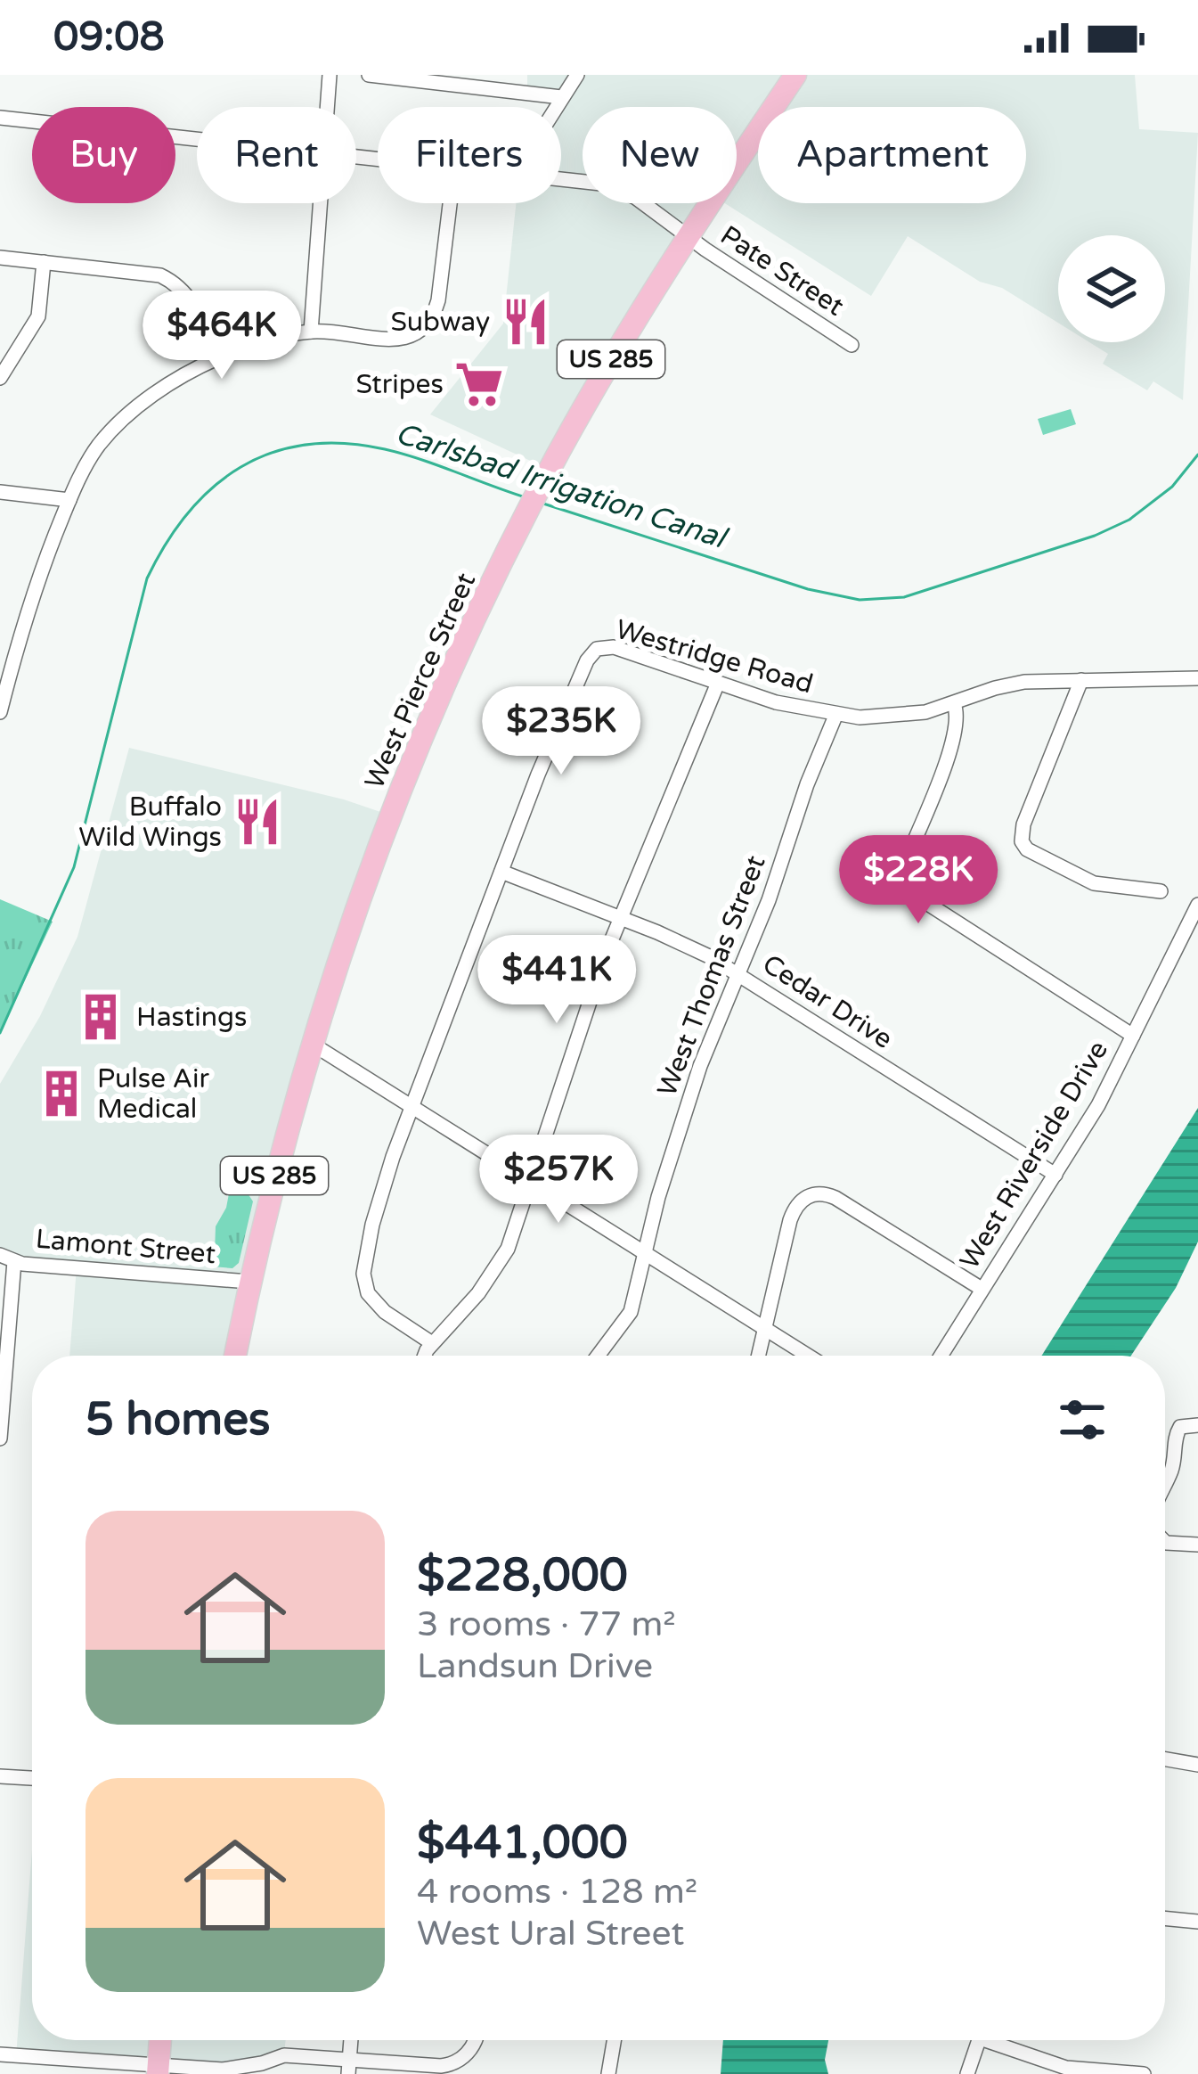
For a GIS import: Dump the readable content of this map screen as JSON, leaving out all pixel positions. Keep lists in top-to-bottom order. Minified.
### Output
{"streets":{"highway":["US 285","West Pierce Street"],"street":["Pate Street","Westridge Road","West Thomas Street","Cedar Drive","West Riverside Drive","Lamont Street"]},"crossings":[["Pate Street","West Pierce Street"],["Westridge Road","West Thomas Street"],["Westridge Road","Cedar Drive"],["West Pierce Street","Lamont Street"],["West Thomas Street","Cedar Drive"],["Cedar Drive","West Riverside Drive"]],"water":["Carlsbad Irrigation Canal"],"places":{"restaurant":["Subway","Buffalo Wild Wings"],"supermarket":["Stripes"],"building":["Hastings","Pulse Air Medical"]},"page":{"status":"09:08","chip":["Buy","Rent","Filters","New","Apartment"],"price":["$464K","$235K","$228K","$441K","$257K"],"heading":"5 homes","list":[{"name":"$228,000","note":"3 rooms · 77 m² · Landsun Drive"},{"name":"$441,000","note":"4 rooms · 128 m² · West Ural Street"}]}}
